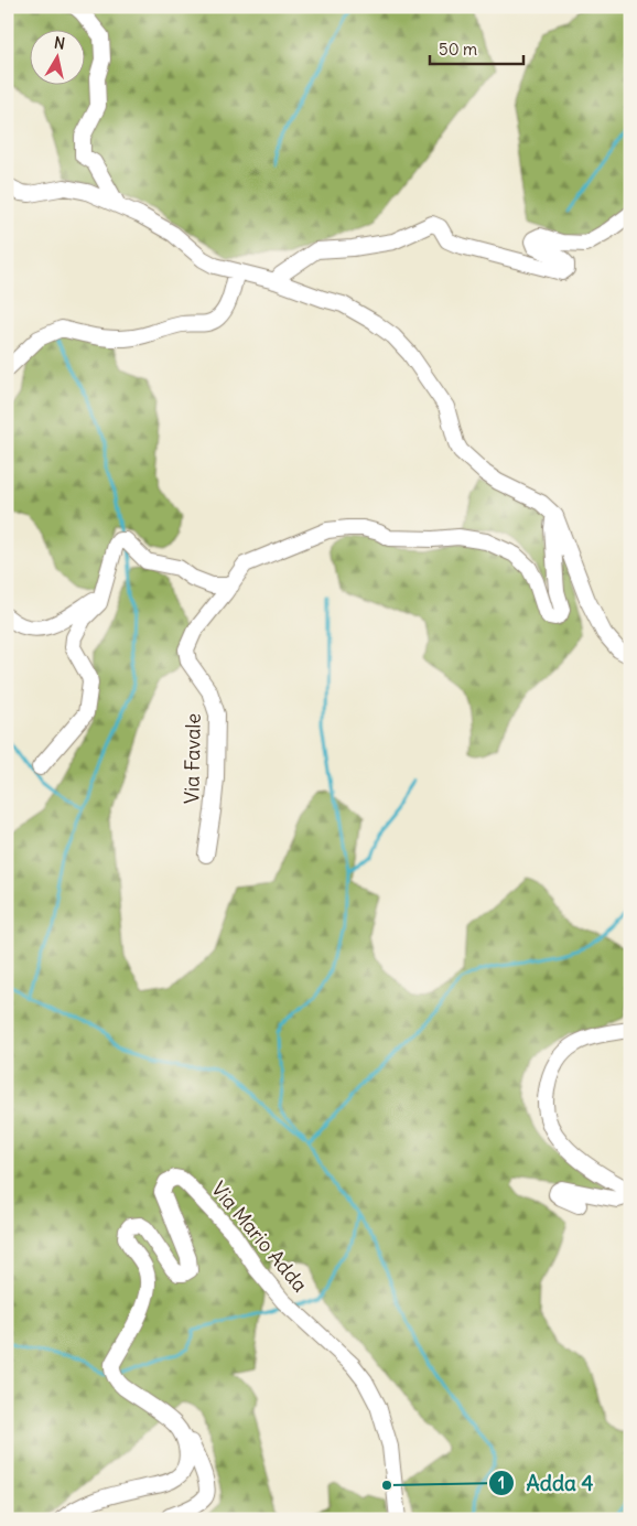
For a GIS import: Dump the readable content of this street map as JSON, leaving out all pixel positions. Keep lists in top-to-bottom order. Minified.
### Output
{"streets":{"street":["Via Favale","Via Mario Adda"]},"places":["Adda 4"],"scale_bar":"50 m","north":"top"}
